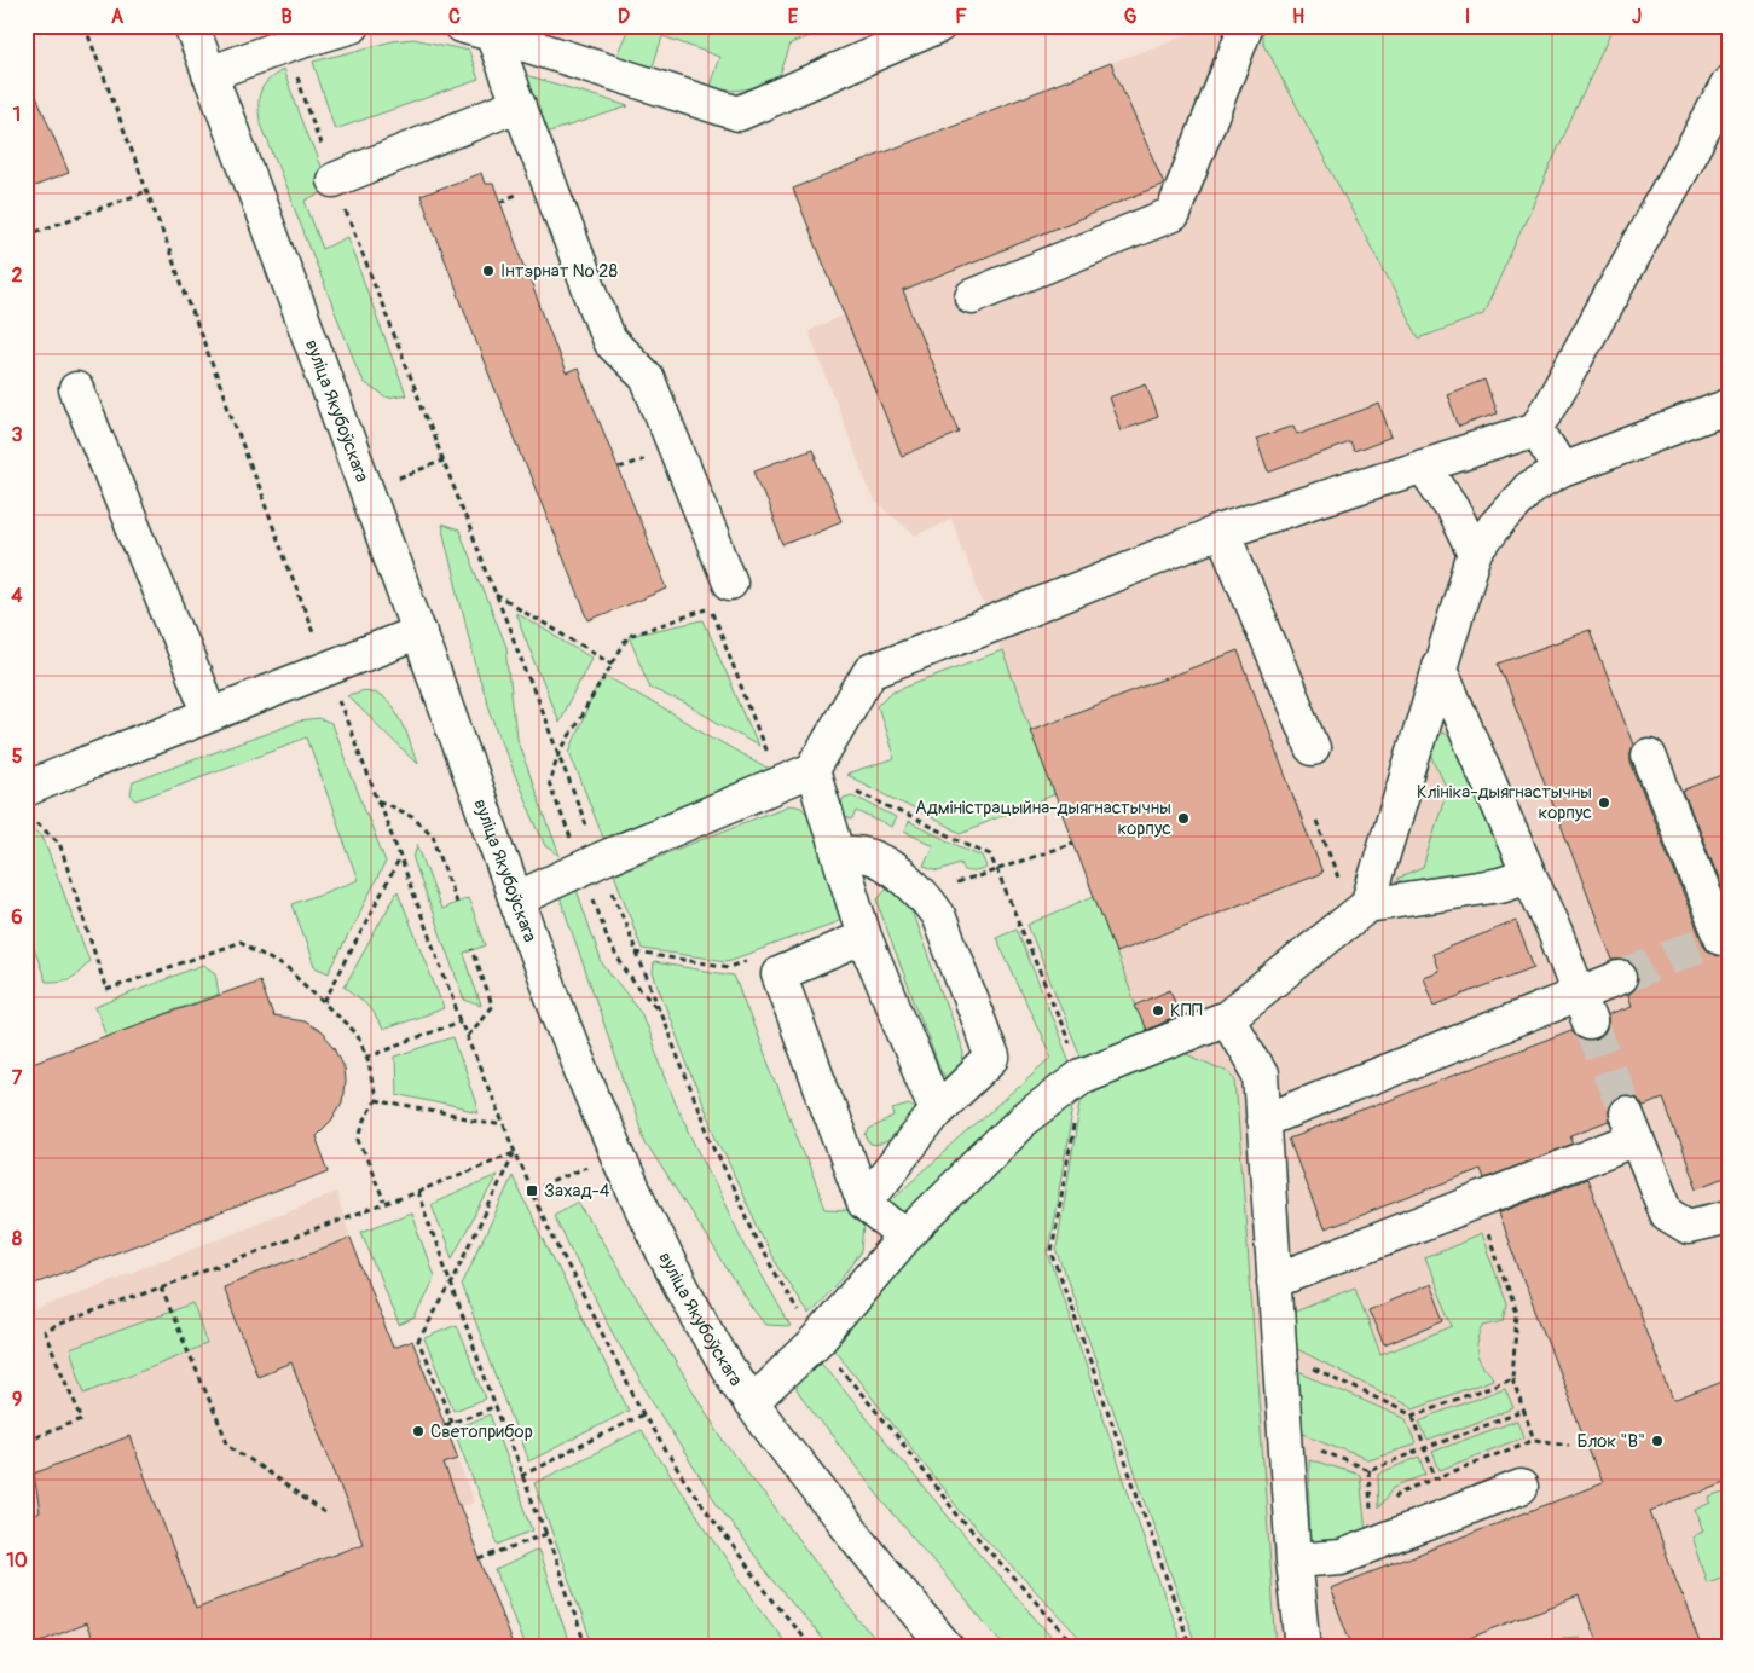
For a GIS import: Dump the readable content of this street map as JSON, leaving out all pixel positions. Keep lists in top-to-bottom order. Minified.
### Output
{"streets":{"main road":["вуліца Якубоўскага"]},"places":{"other":["Інтэрнат № 28","Клініка-дыягнастычны корпус","Адміністрацыйна-дыягнастычны корпус","КПП","Светоприбор","Блок \"В\""],"transit":["Захад-4"]},"grid":{"columns":["A","B","C","D","E","F","G","H","I","J"],"rows":["1","2","3","4","5","6","7","8","9","10"]}}
